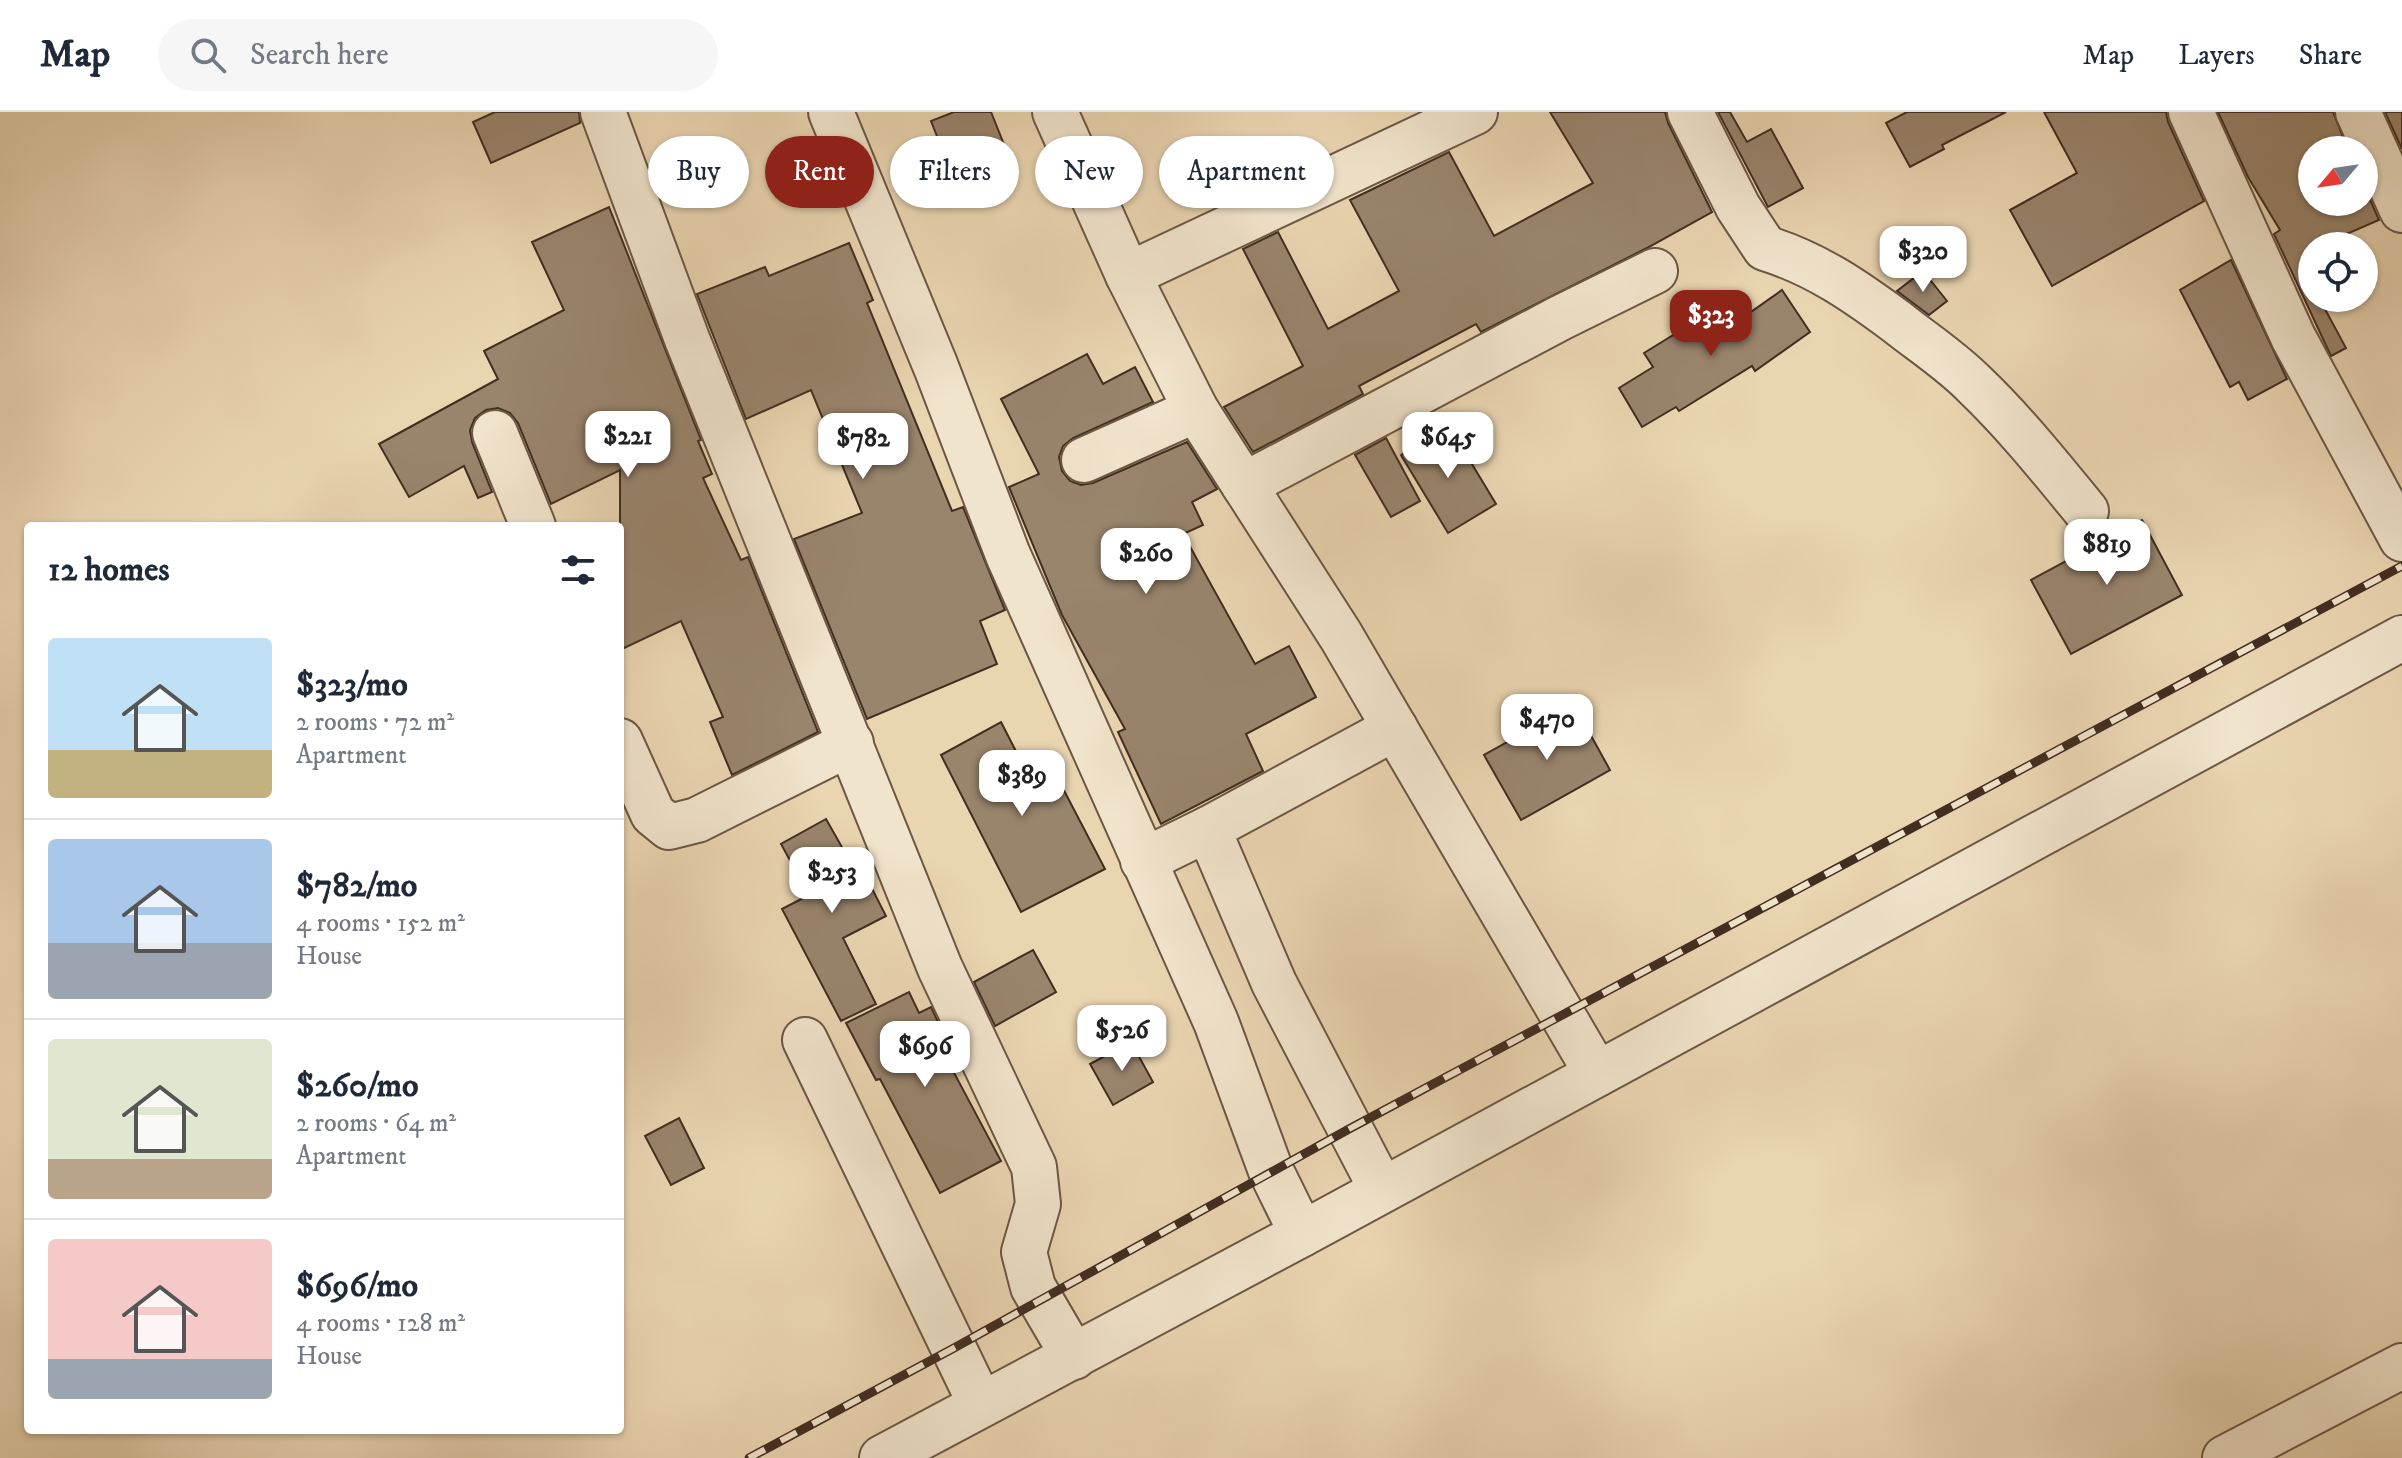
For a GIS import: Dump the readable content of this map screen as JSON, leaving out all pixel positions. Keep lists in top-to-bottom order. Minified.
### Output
{"north":"bottom left","page":{"header":"Map","search":"Search here","nav":["Map","Layers","Share"],"chip":["Buy","Rent","Filters","New","Apartment"],"price":["$320","$323","$221","$645","$782","$819","$260","$470","$389","$253","$526","$696"],"heading":"12 homes","list":[{"name":"$323/mo","note":"2 rooms · 72 m² · Apartment"},{"name":"$782/mo","note":"4 rooms · 152 m² · House"},{"name":"$260/mo","note":"2 rooms · 64 m² · Apartment"},{"name":"$696/mo","note":"4 rooms · 128 m² · House"}]}}
